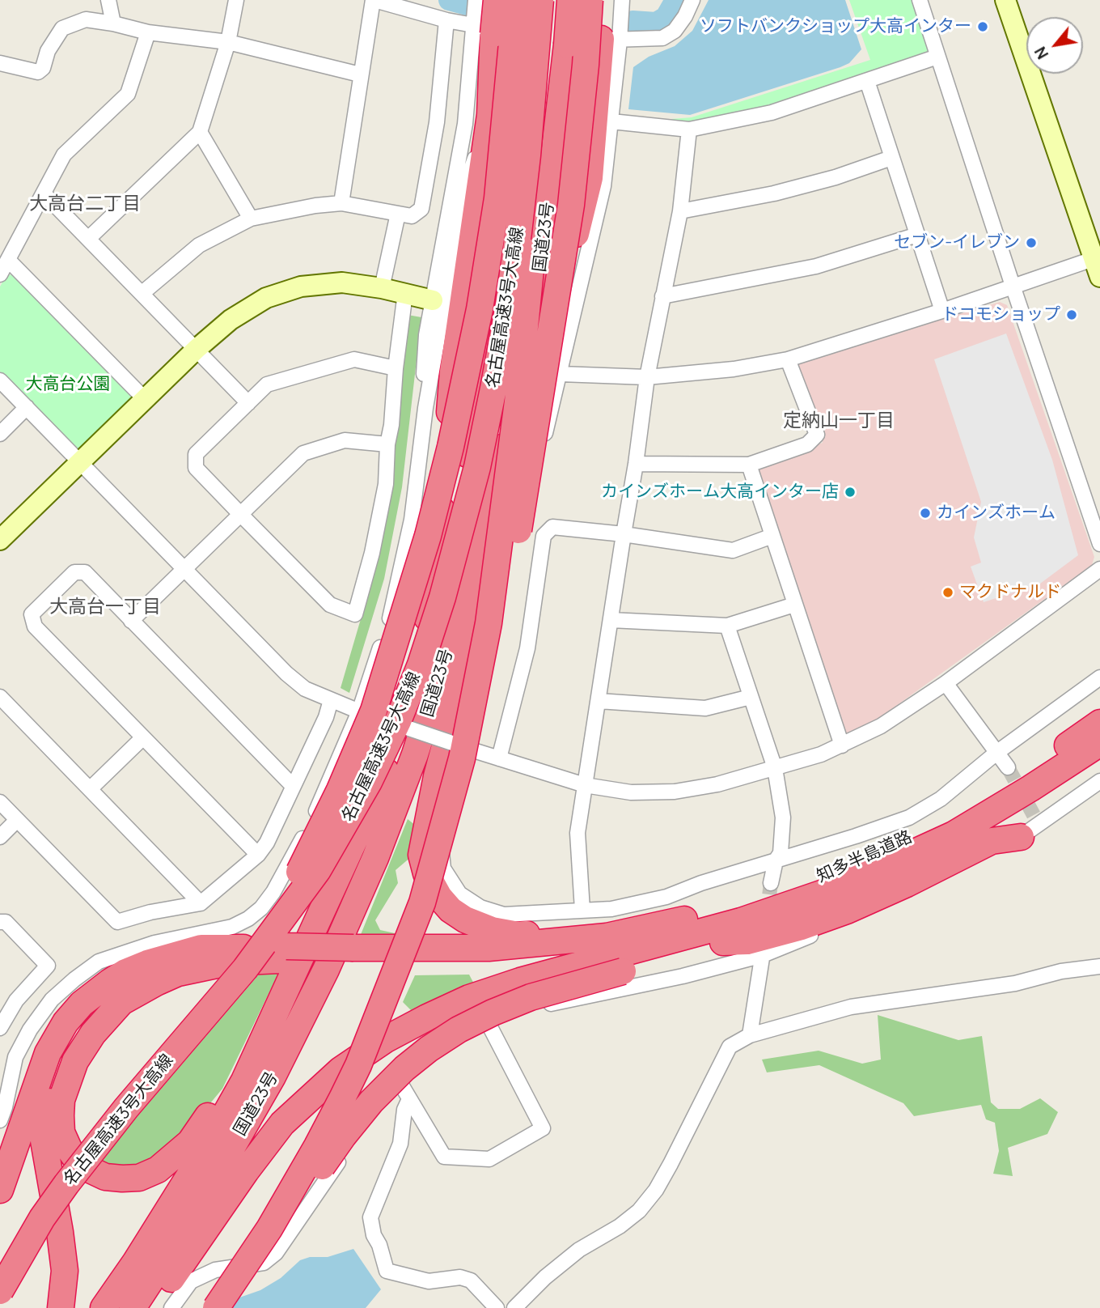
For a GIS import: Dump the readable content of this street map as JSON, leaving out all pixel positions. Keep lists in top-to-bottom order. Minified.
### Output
{"streets":{"highway":["国道23号","名古屋高速3号大高線","知多半島道路"]},"districts":["大高台二丁目","定納山一丁目","大高台一丁目"],"parks":["大高台公園"],"places":["ソフトバンクショップ大高インター","セブン-イレブン","ドコモショップ","カインズホーム大高インター店","カインズホーム","マクドナルド"],"north":"bottom left"}
